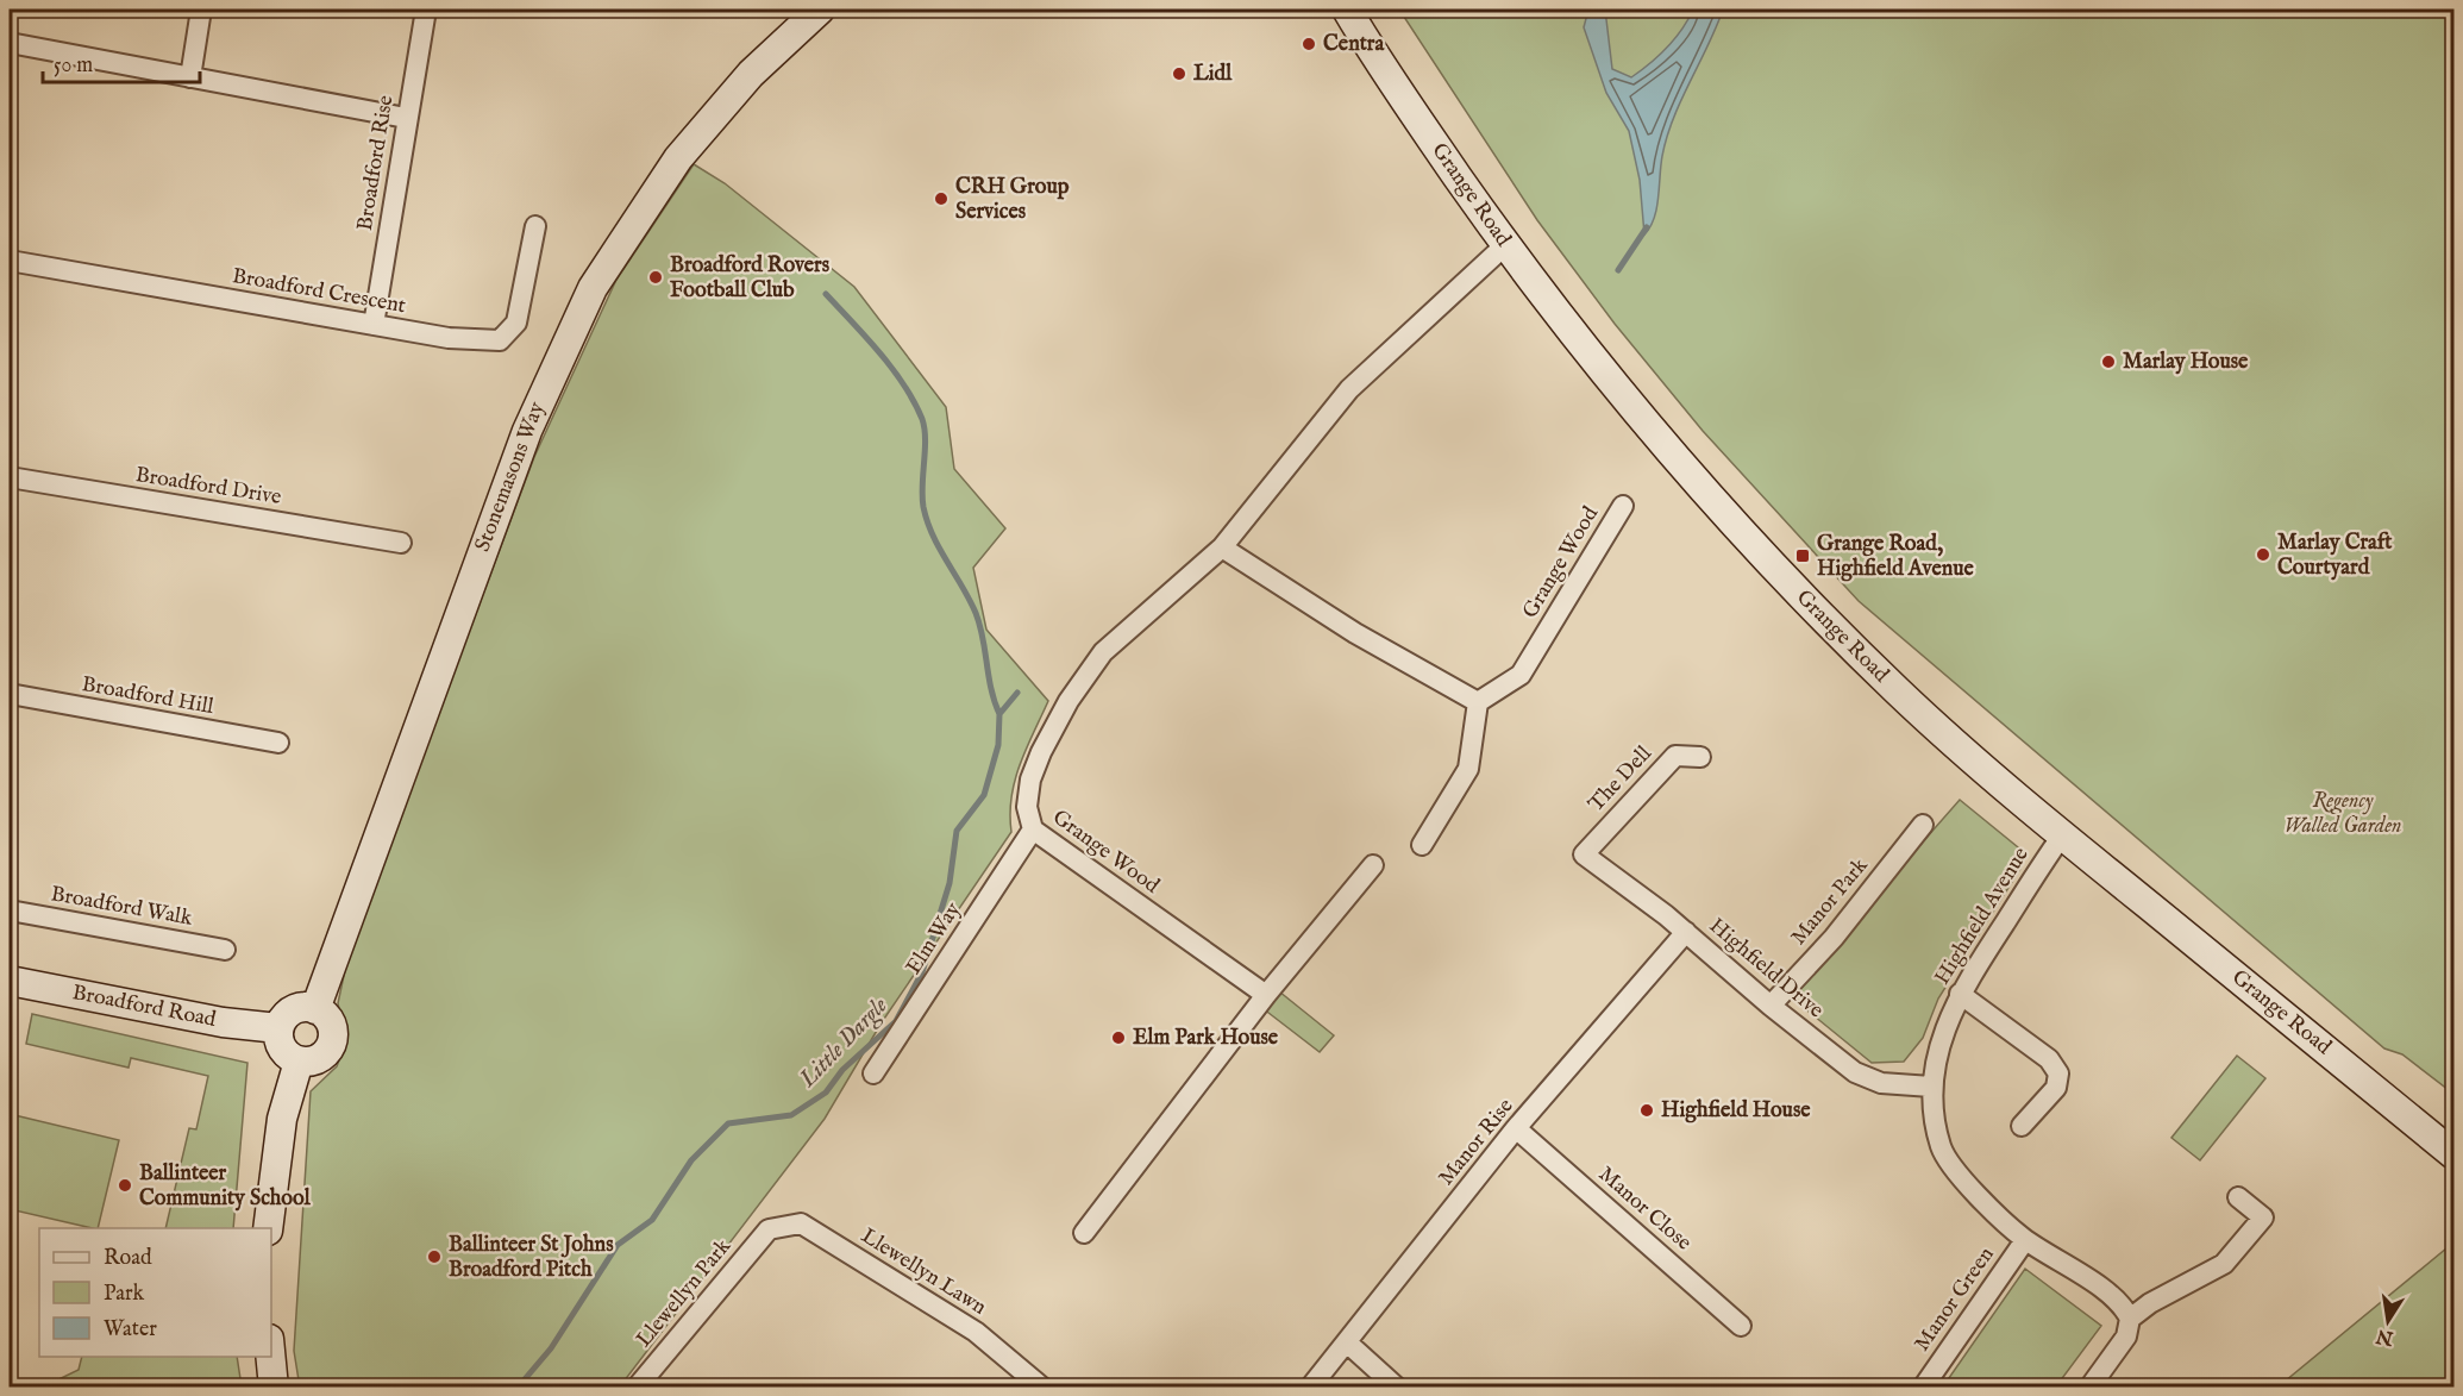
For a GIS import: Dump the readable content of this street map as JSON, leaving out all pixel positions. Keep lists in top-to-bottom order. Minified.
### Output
{"streets":{"street":["Broadford Rise","Grange Road","Broadford Crescent","Stonemasons Way","Broadford Drive","Grange Wood","Broadford Hill","The Dell","Manor Park","Broadford Walk","Highfield Avenue","Elm Way","Highfield Drive","Broadford Road","Manor Rise","Manor Close","Llewellyn Lawn","Llewellyn Park","Manor Green"]},"crossings":[["Broadford Rise","Broadford Crescent"],["Grange Road","Grange Wood"],["Grange Road","Highfield Avenue"],["Stonemasons Way","Broadford Road"],["Grange Wood","Elm Way"],["The Dell","Highfield Drive"],["Manor Park","Highfield Drive"],["Highfield Avenue","Highfield Drive"],["Highfield Avenue","Manor Green"],["Highfield Drive","Manor Rise"],["Manor Rise","Manor Close"],["Llewellyn Lawn","Llewellyn Park"]],"water":["Little Dargle"],"parks":["Regency Walled Garden"],"places":{"other":["Centra","Lidl","CRH Group Services","Broadford Rovers Football Club","Marlay House","Marlay Craft Courtyard","Elm Park House","Highfield House","Ballinteer Community School","Ballinteer St Johns Broadford Pitch"],"transit":["Grange Road, Highfield Avenue"]},"legend":["Road","Park","Water"],"scale_bar":"50 m","north":"bottom"}
